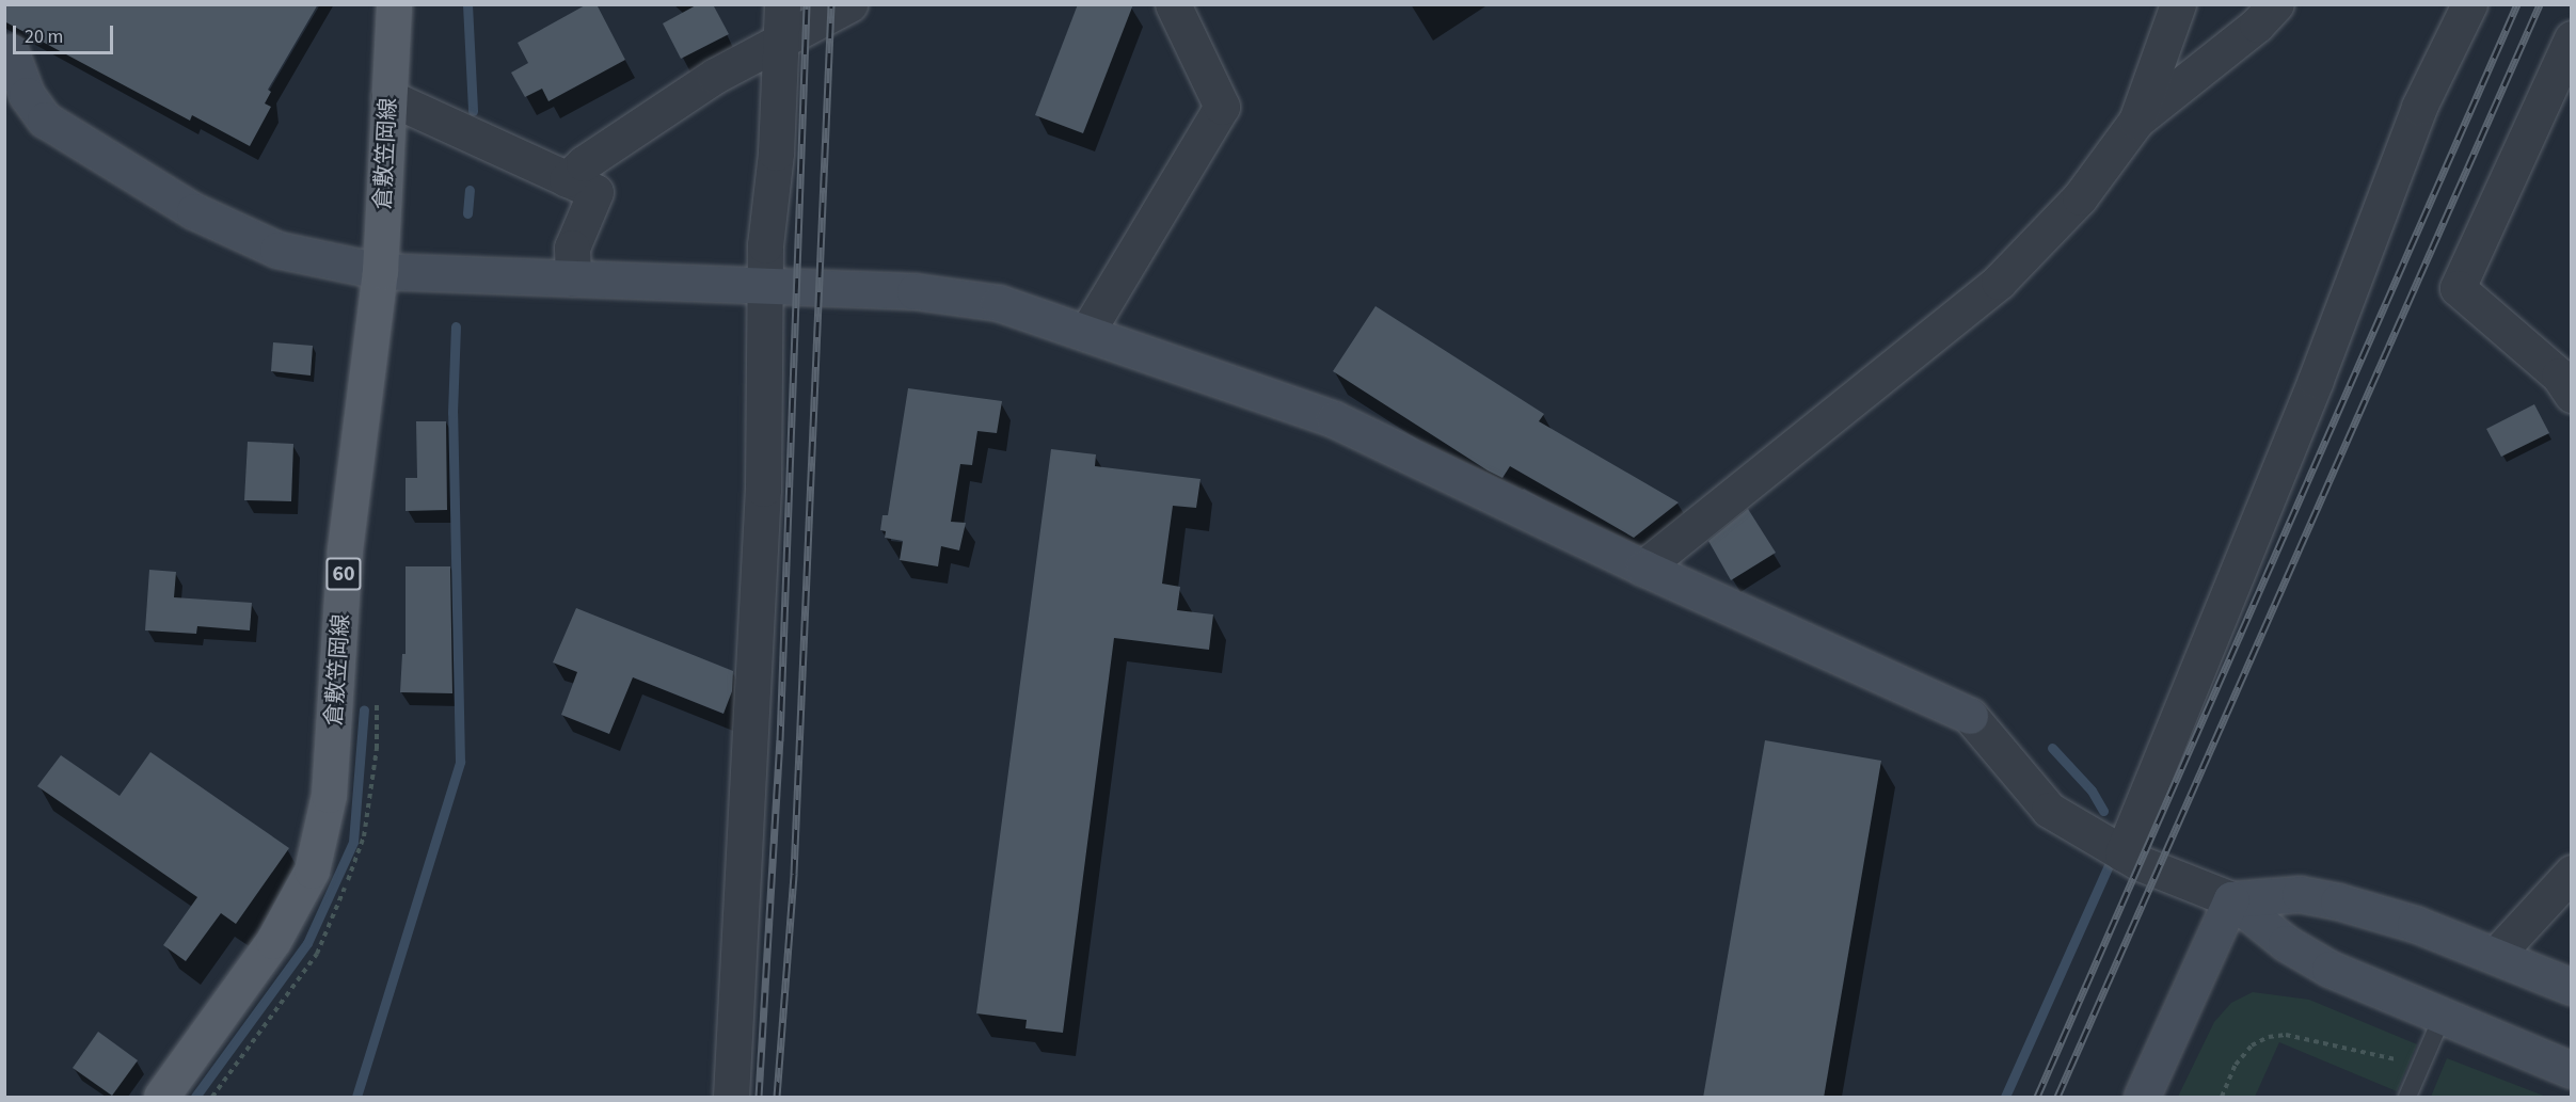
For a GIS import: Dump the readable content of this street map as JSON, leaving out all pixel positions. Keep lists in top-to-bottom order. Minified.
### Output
{"streets":{"main road":["倉敷笠岡線","60"]},"scale_bar":"20 m"}
